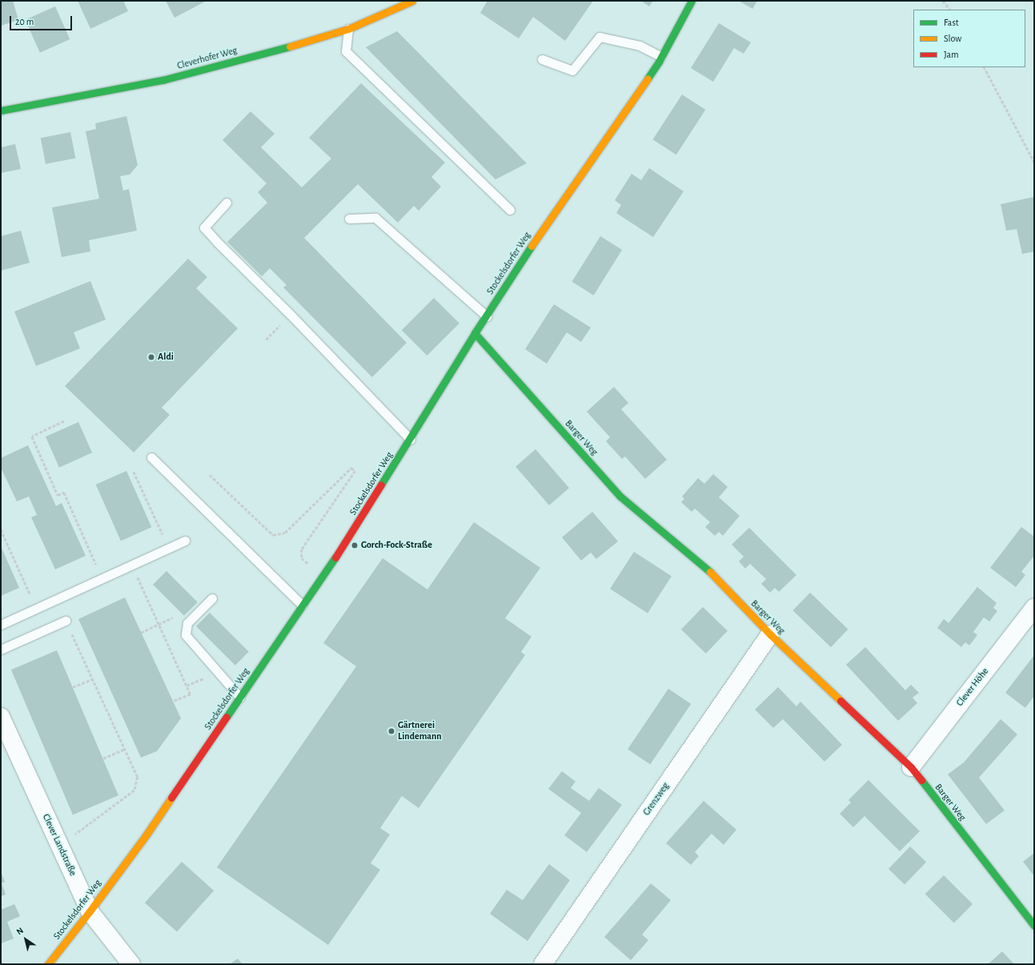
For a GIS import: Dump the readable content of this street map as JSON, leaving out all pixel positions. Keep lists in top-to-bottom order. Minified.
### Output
{"streets":{"street":["Cleverhofer Weg","Stockelsdorfer Weg","Barger Weg","Clever Höhe","Grenzweg","Clever Landstraße"]},"crossings":[["Stockelsdorfer Weg","Barger Weg"],["Stockelsdorfer Weg","Clever Landstraße"],["Barger Weg","Clever Höhe"],["Barger Weg","Grenzweg"]],"places":["Aldi","Gorch-Fock-Straße","Gärtnerei Lindemann"],"legend":["Fast","Slow","Jam"],"scale_bar":"20 m","north":"top left"}
